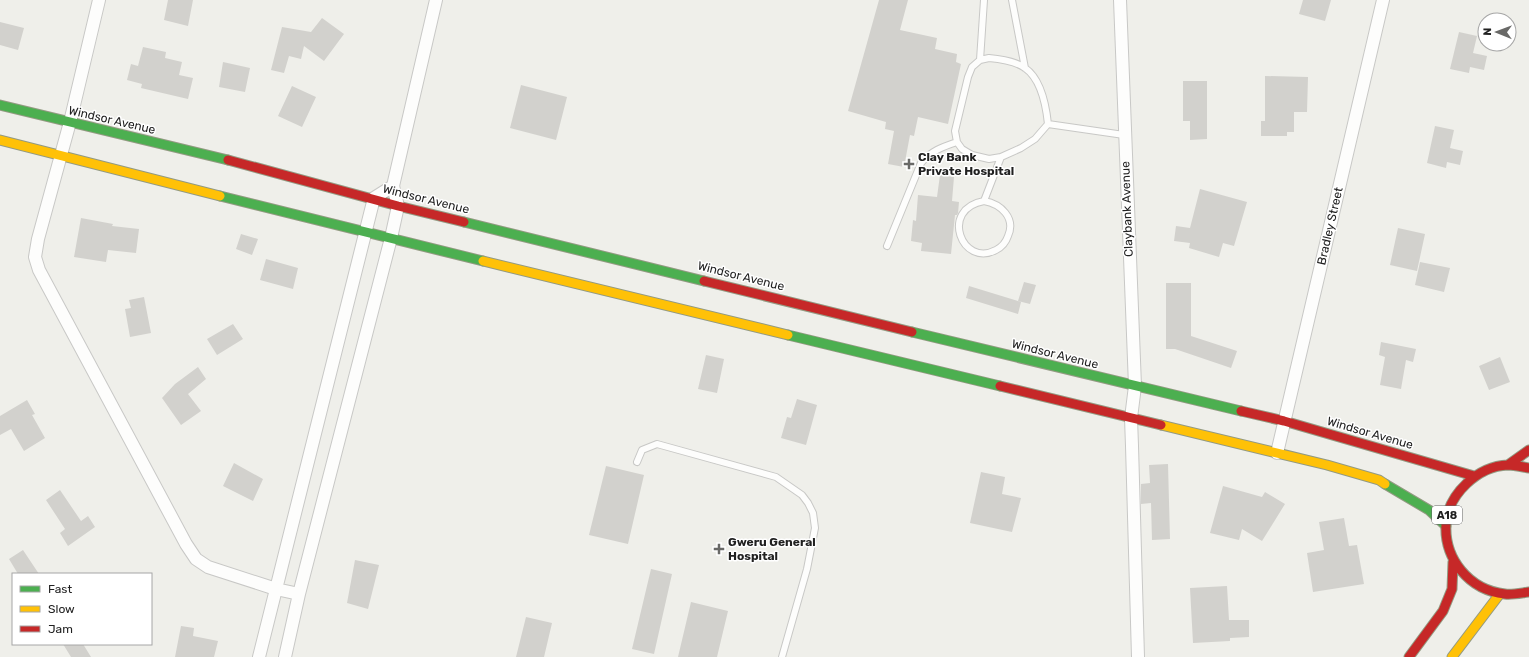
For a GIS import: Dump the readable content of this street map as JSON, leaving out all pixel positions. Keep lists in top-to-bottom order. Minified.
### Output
{"streets":{"main road":["Windsor Avenue","A18"],"street":["Claybank Avenue","Bradley Street"]},"crossings":[["Windsor Avenue","Claybank Avenue"],["Windsor Avenue","Bradley Street"],["Windsor Avenue","A18"]],"places":{"health":["Clay Bank Private Hospital","Gweru General Hospital"]},"legend":["Fast","Slow","Jam"],"north":"left"}
